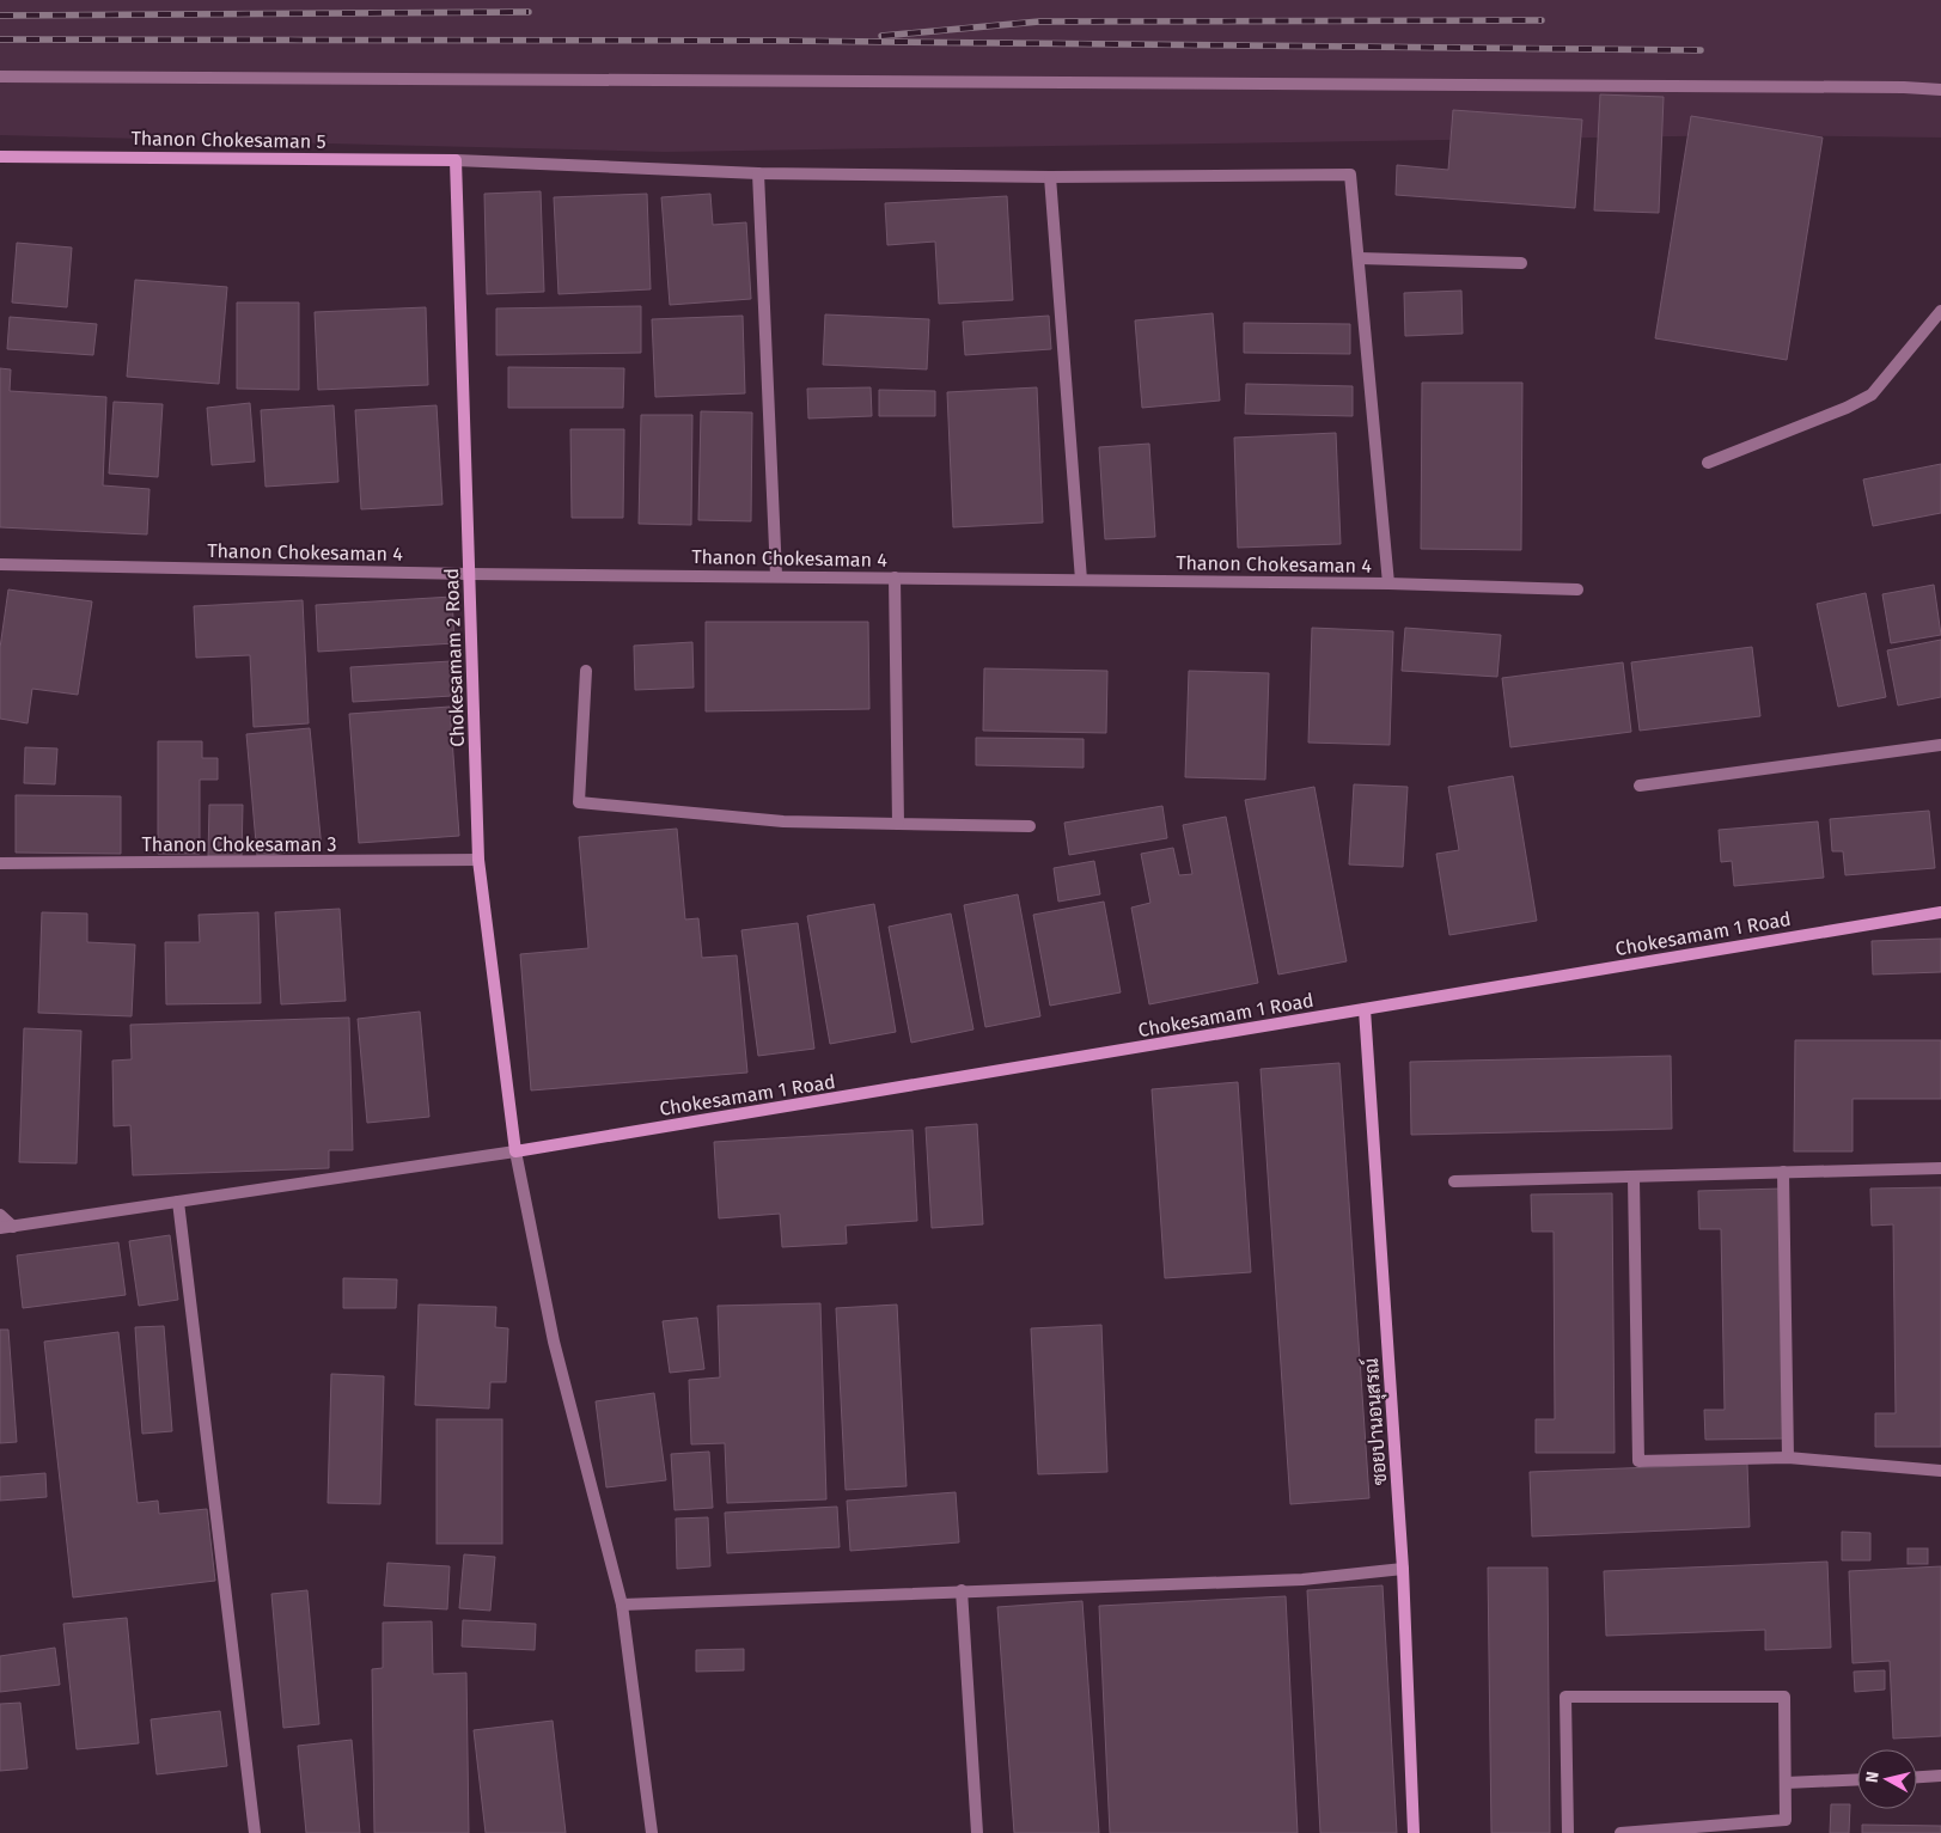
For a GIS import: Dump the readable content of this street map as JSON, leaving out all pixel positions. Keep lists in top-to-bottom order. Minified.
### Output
{"streets":{"street":["Thanon Chokesaman 5","Thanon Chokesaman 4","Chokesamam 2 Road","Thanon Chokesaman 3","Chokesamam 1 Road","ซอยปานอนุสรณ์"]},"crossings":[["Thanon Chokesaman 5","Chokesamam 2 Road"],["Thanon Chokesaman 4","Chokesamam 2 Road"],["Chokesamam 2 Road","Thanon Chokesaman 3"],["Chokesamam 2 Road","Chokesamam 1 Road"],["Chokesamam 1 Road","ซอยปานอนุสรณ์"]],"north":"left"}
